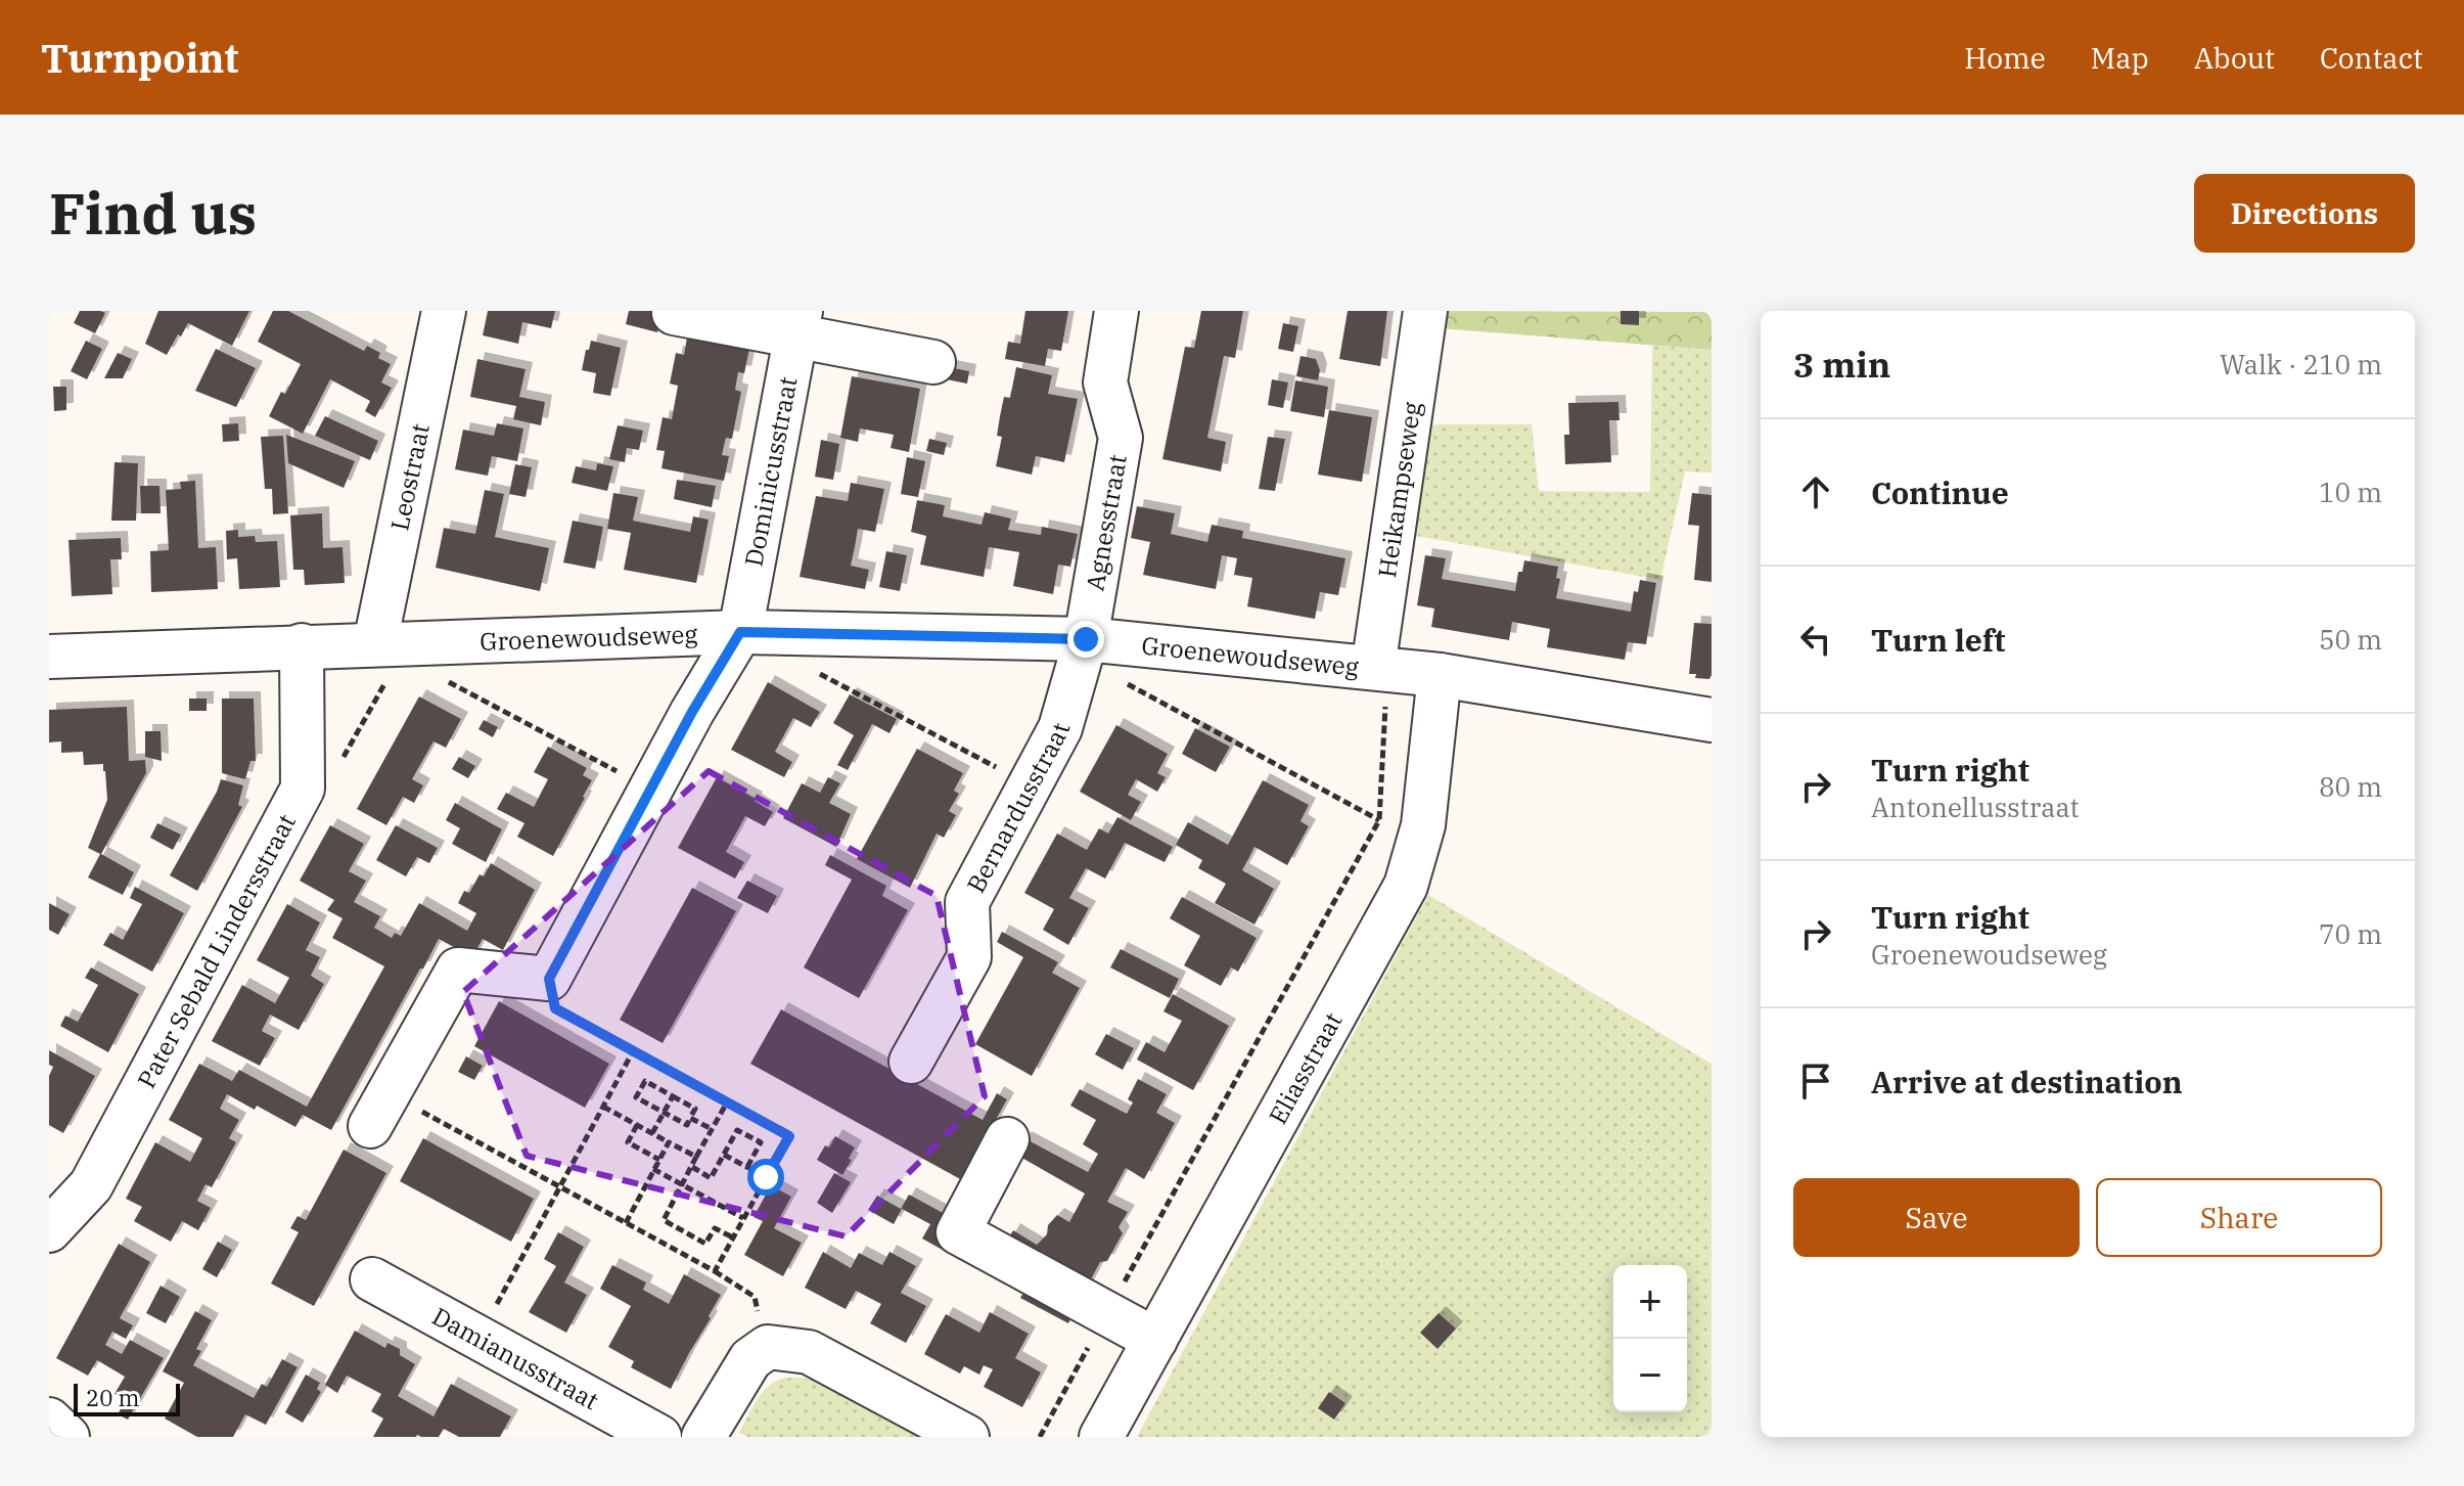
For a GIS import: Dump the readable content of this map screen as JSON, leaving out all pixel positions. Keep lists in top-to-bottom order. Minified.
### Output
{"streets":{"street":["Dominicusstraat","Leostraat","Heikampseweg","Agnesstraat","Groenewoudseweg","Bernardusstraat","Pater Sebald Lindersstraat","Eliasstraat","Damianusstraat"]},"crossings":[["Dominicusstraat","Groenewoudseweg"],["Leostraat","Groenewoudseweg"],["Heikampseweg","Groenewoudseweg"],["Agnesstraat","Groenewoudseweg"],["Agnesstraat","Bernardusstraat"],["Groenewoudseweg","Bernardusstraat"],["Groenewoudseweg","Pater Sebald Lindersstraat"],["Groenewoudseweg","Eliasstraat"]],"scale_bar":"20 m","page":{"header":"Turnpoint","nav":["Home","Map","About","Contact"],"buttons":["Directions",["Save","Share"]],"title":"Find us","heading":["3 min","Walk · 210 m"],"list":[["Continue","10 m"],["Turn left","50 m"],["Turn right","Antonellusstraat","80 m"],["Turn right","Groenewoudseweg","70 m"],"Arrive at destination"],"map_buttons":["+","−"],"scale":"20 m"}}
